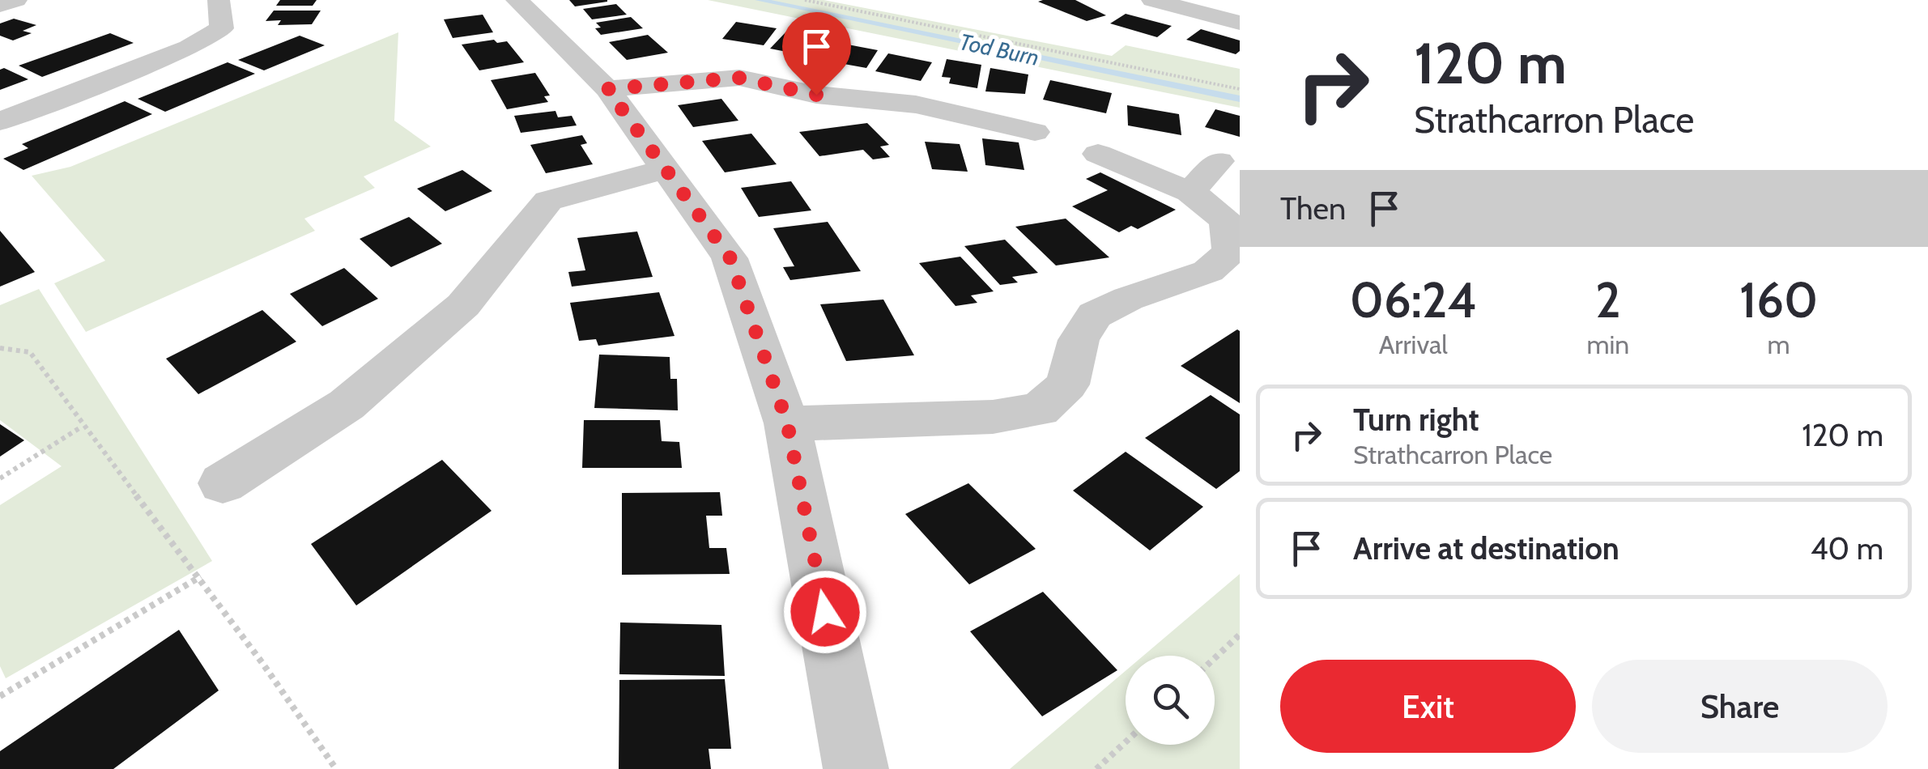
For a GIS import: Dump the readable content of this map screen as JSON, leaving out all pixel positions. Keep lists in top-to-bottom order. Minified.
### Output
{"water":["Tod Burn"],"page":{"turn":["120 m","Strathcarron Place"],"then":"Then","eta":["06:24","Arrival","2","min","160","m"],"list":[{"name":"Turn right","note":"Strathcarron Place","value":"120 m"},{"name":"Arrive at destination","value":"40 m"}],"buttons":["Exit","Share"]}}
